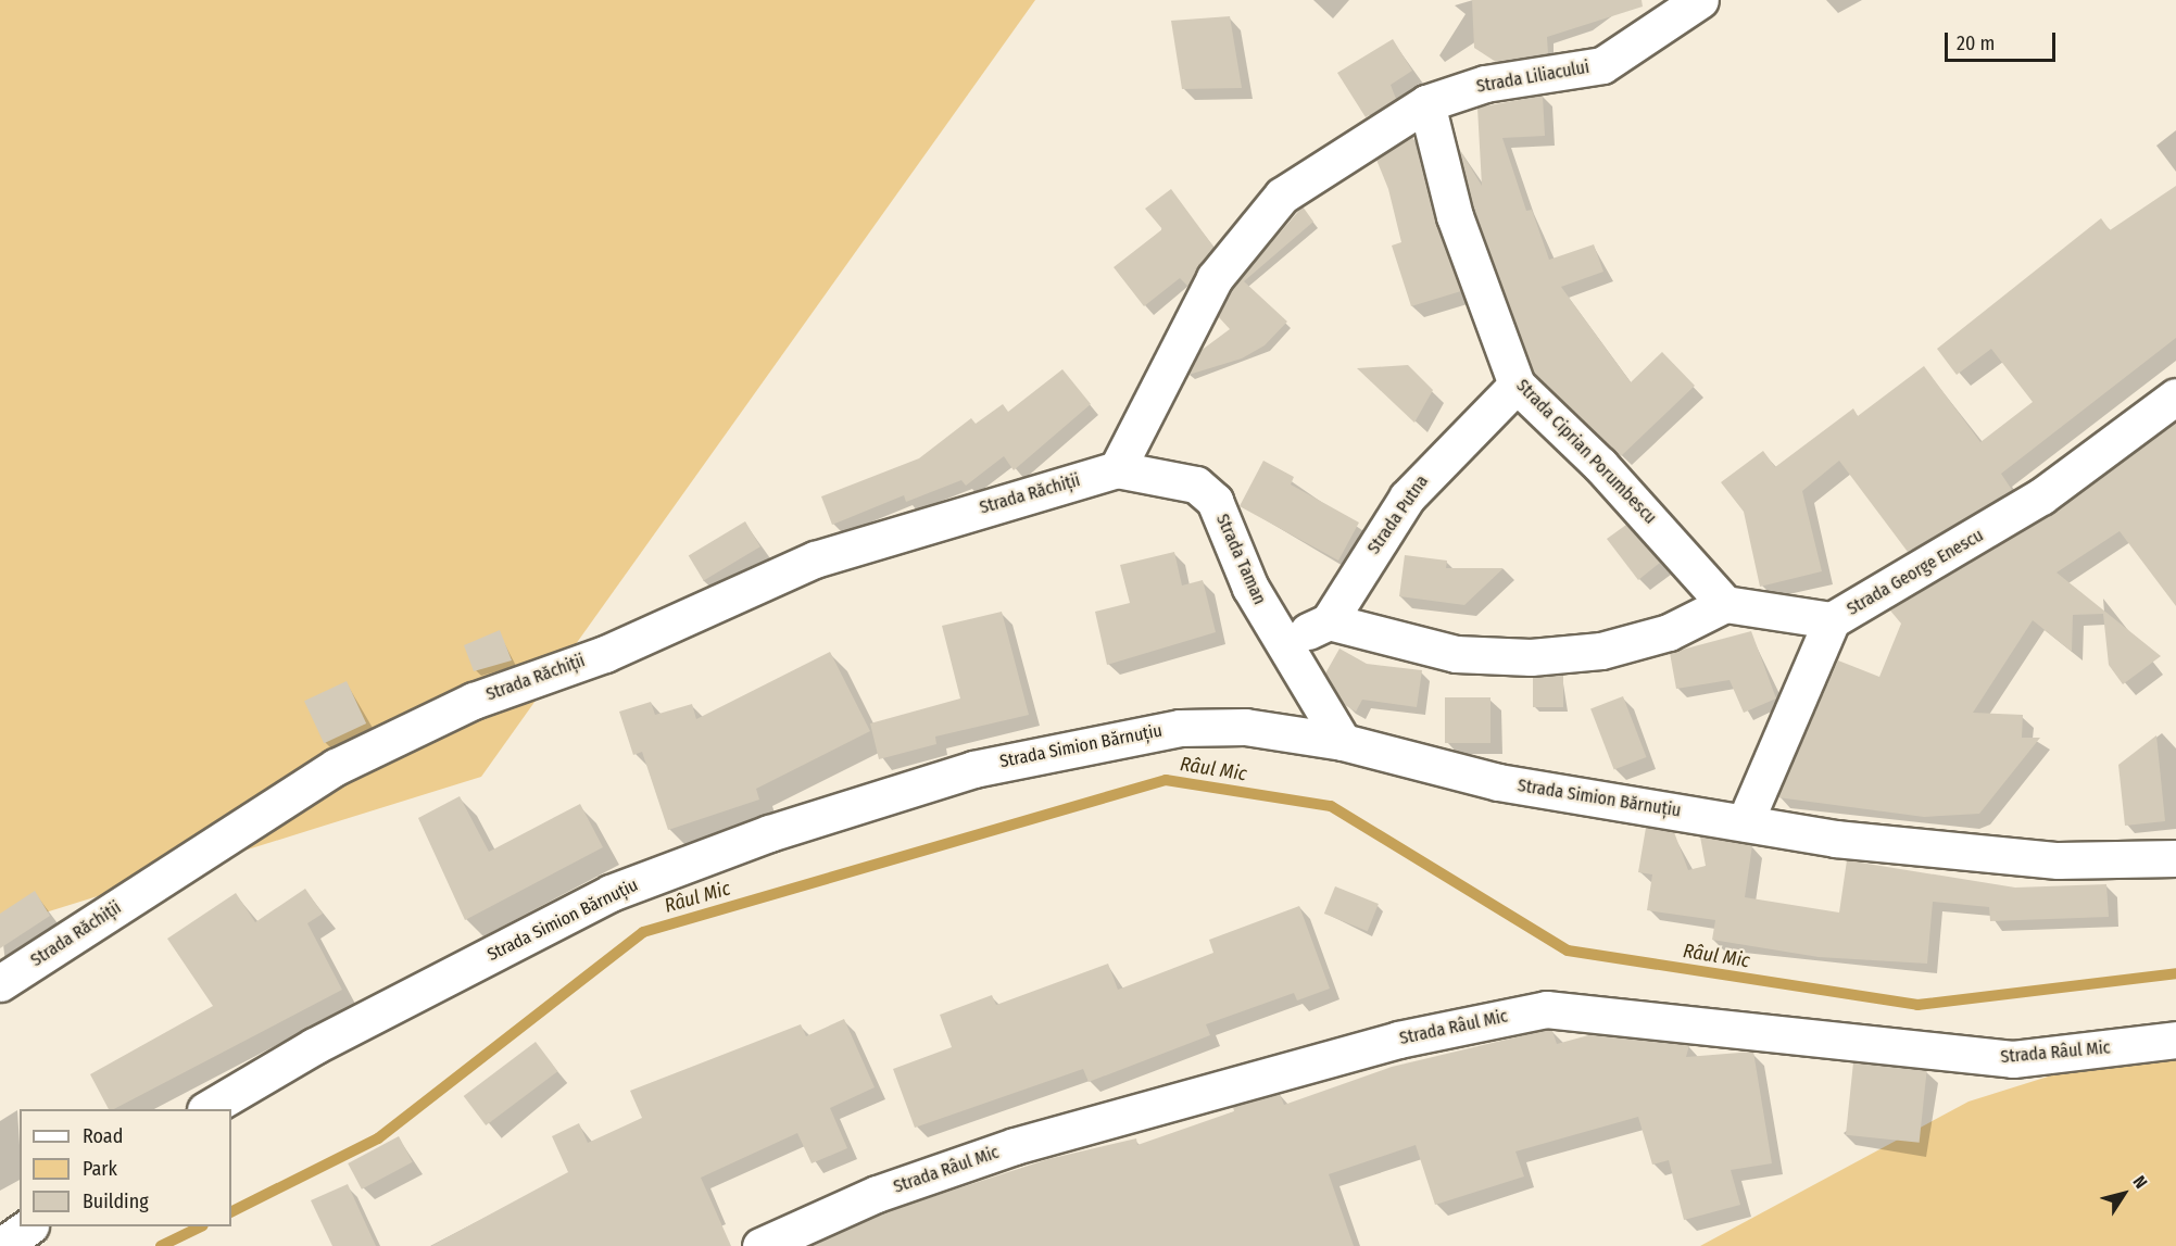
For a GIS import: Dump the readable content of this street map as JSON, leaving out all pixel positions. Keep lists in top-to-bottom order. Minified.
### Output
{"streets":{"street":["Strada Liliacului","Strada Ciprian Porumbescu","Strada Răchiții","Strada Putna","Strada Taman","Strada George Enescu","Strada Simion Bărnuțiu","Strada Râul Mic"]},"crossings":[["Strada Liliacului","Strada Ciprian Porumbescu"],["Strada Liliacului","Strada Răchiții"],["Strada Liliacului","Strada Taman"],["Strada Ciprian Porumbescu","Strada Putna"],["Strada Răchiții","Strada Taman"],["Strada Taman","Strada Simion Bărnuțiu"],["Strada George Enescu","Strada Simion Bărnuțiu"]],"water":["Râul Mic"],"legend":["Road","Park","Building"],"scale_bar":"20 m","north":"top right"}
